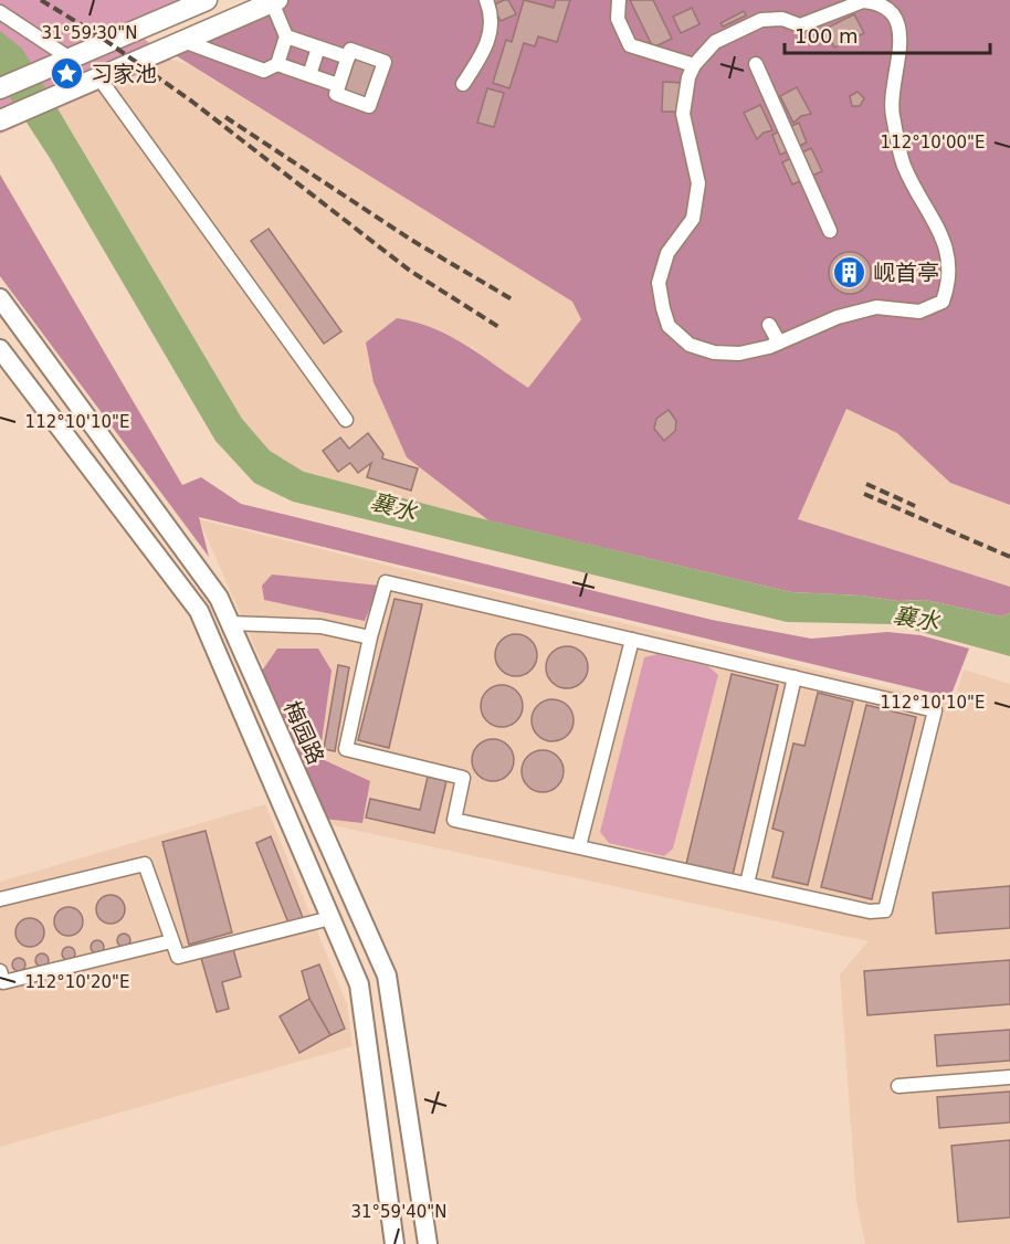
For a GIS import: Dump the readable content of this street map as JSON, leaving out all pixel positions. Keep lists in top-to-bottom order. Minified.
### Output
{"streets":{"main road":["梅园路"]},"water":["襄水"],"places":{"place":["习家池"],"building":["岘首亭"]},"scale_bar":"100 m","coordinates":["31°59'30\"N","112°10'00\"E","112°10'10\"E","112°10'20\"E","31°59'40\"N"]}
